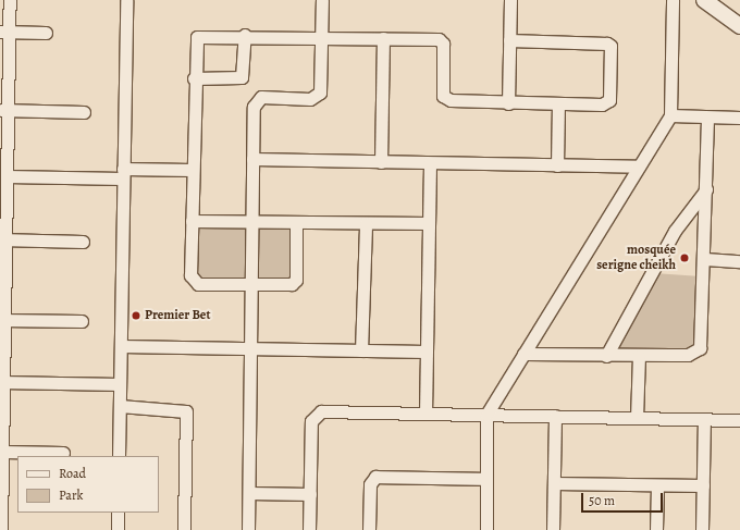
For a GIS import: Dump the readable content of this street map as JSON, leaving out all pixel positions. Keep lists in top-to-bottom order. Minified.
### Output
{"places":["mosquée serigne cheikh","Premier Bet"],"legend":["Road","Park"],"scale_bar":"50 m"}
